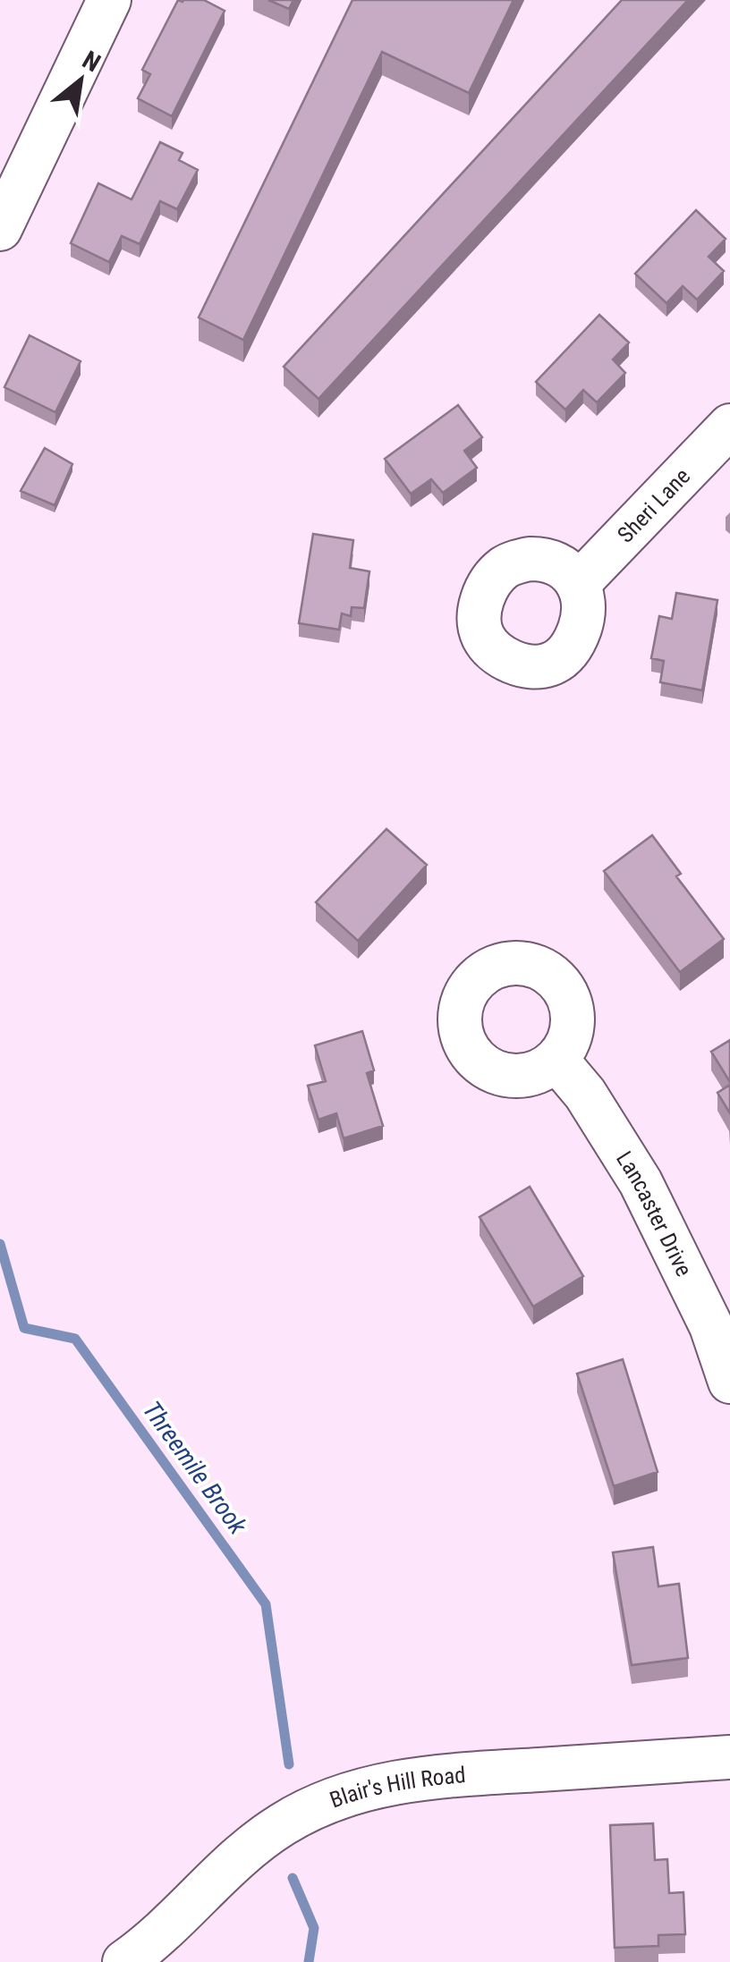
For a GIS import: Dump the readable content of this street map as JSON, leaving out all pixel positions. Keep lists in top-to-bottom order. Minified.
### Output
{"streets":{"street":["Sheri Lane","Lancaster Drive","Blair's Hill Road"]},"water":["Threemile Brook"],"north":"top right"}
